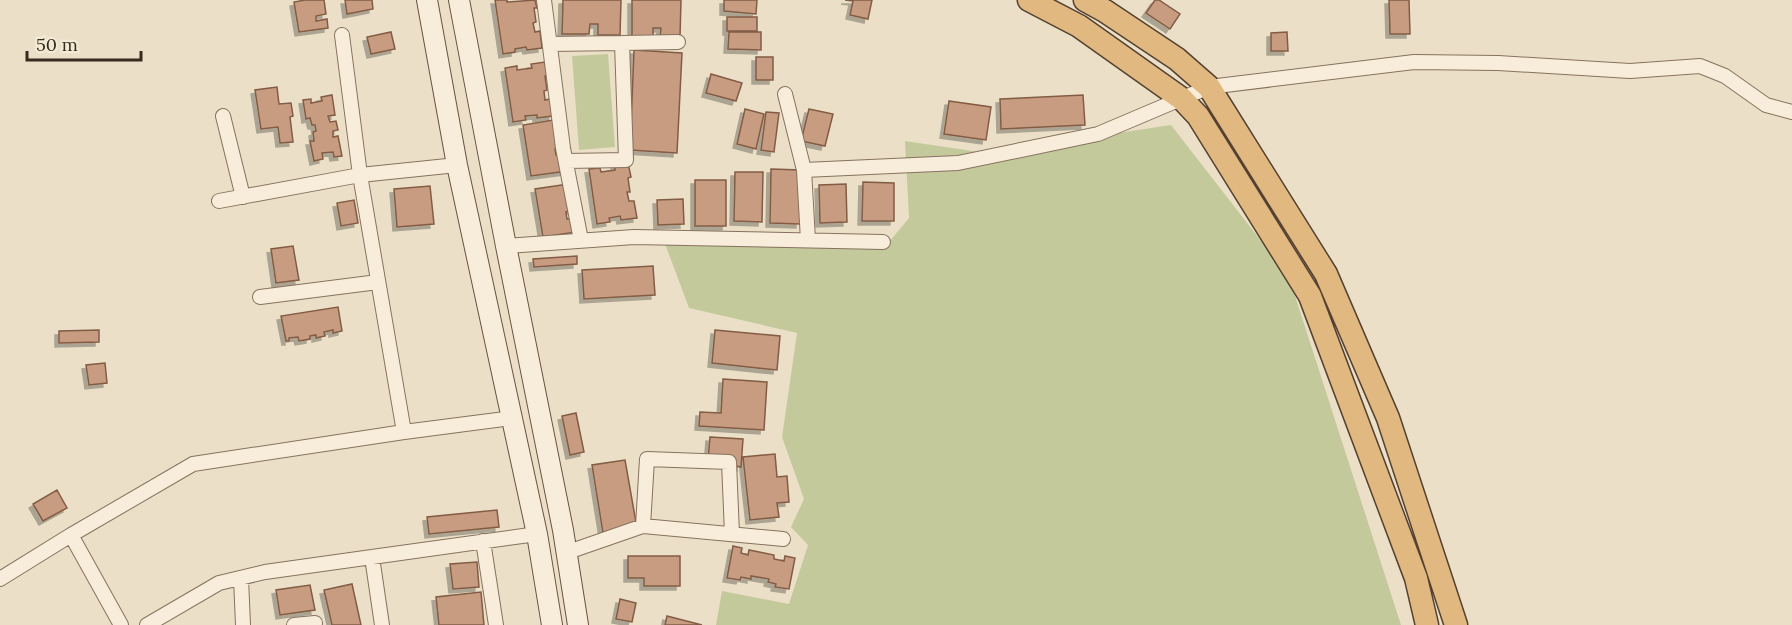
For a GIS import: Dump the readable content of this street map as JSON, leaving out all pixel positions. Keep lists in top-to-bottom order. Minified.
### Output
{"scale_bar":"50 m"}
